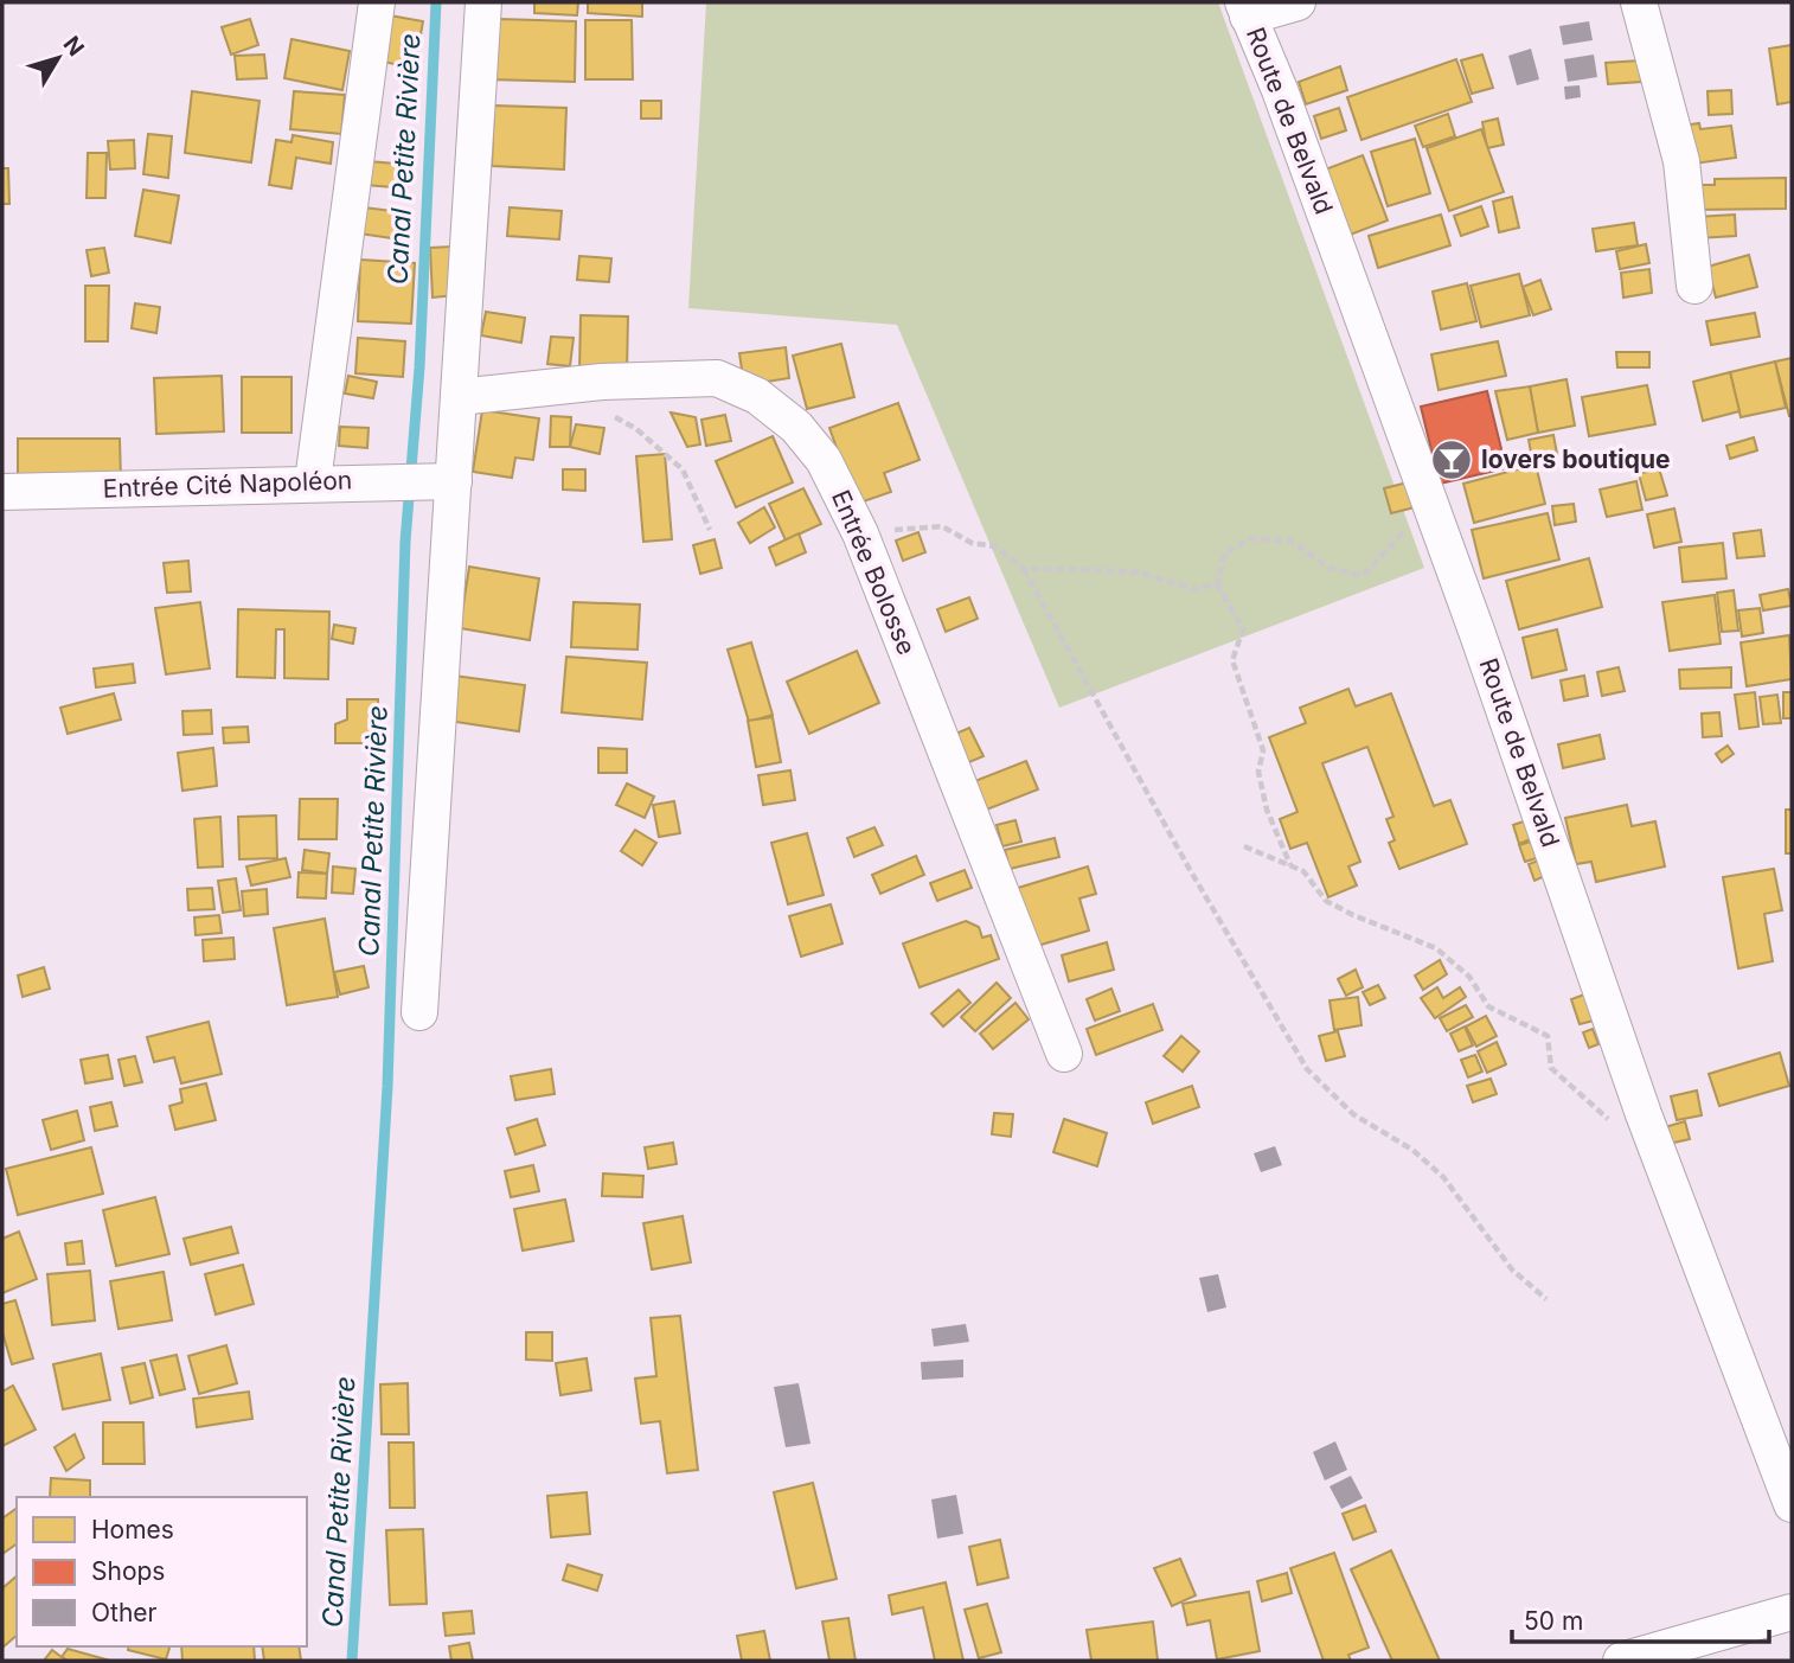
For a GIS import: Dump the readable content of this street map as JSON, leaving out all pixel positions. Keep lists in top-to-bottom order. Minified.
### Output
{"streets":{"street":["Route de Belvald","Entrée Cité Napoléon","Entrée Bolosse"]},"water":["Canal Petite Rivière"],"places":{"bar":["lovers boutique"]},"legend":["Homes","Shops","Other"],"scale_bar":"50 m","north":"top right"}
